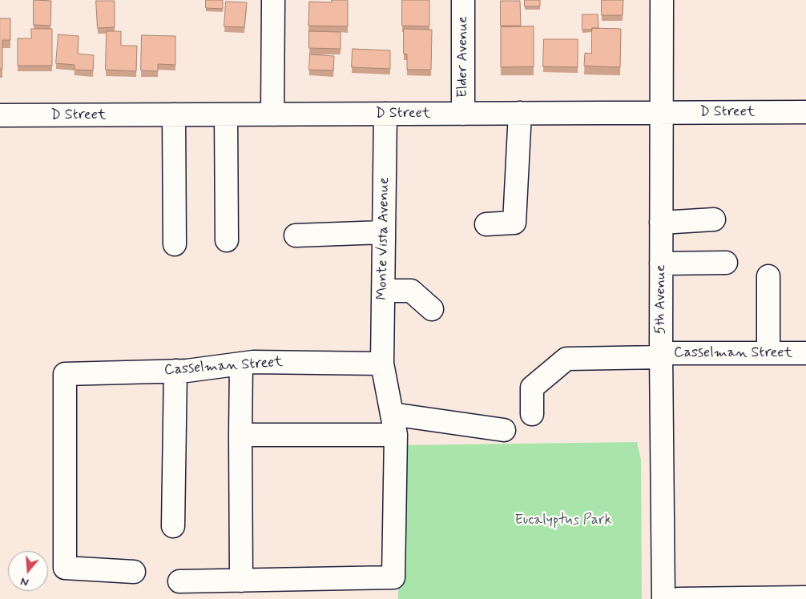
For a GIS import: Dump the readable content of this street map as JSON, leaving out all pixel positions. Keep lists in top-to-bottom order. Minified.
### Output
{"streets":{"street":["Elder Avenue","D Street","Monte Vista Avenue","5th Avenue","Casselman Street"]},"crossings":[["Elder Avenue","D Street"],["D Street","Monte Vista Avenue"],["D Street","5th Avenue"],["Monte Vista Avenue","Casselman Street"],["5th Avenue","Casselman Street"]],"parks":["Eucalyptus Park"],"north":"bottom"}
